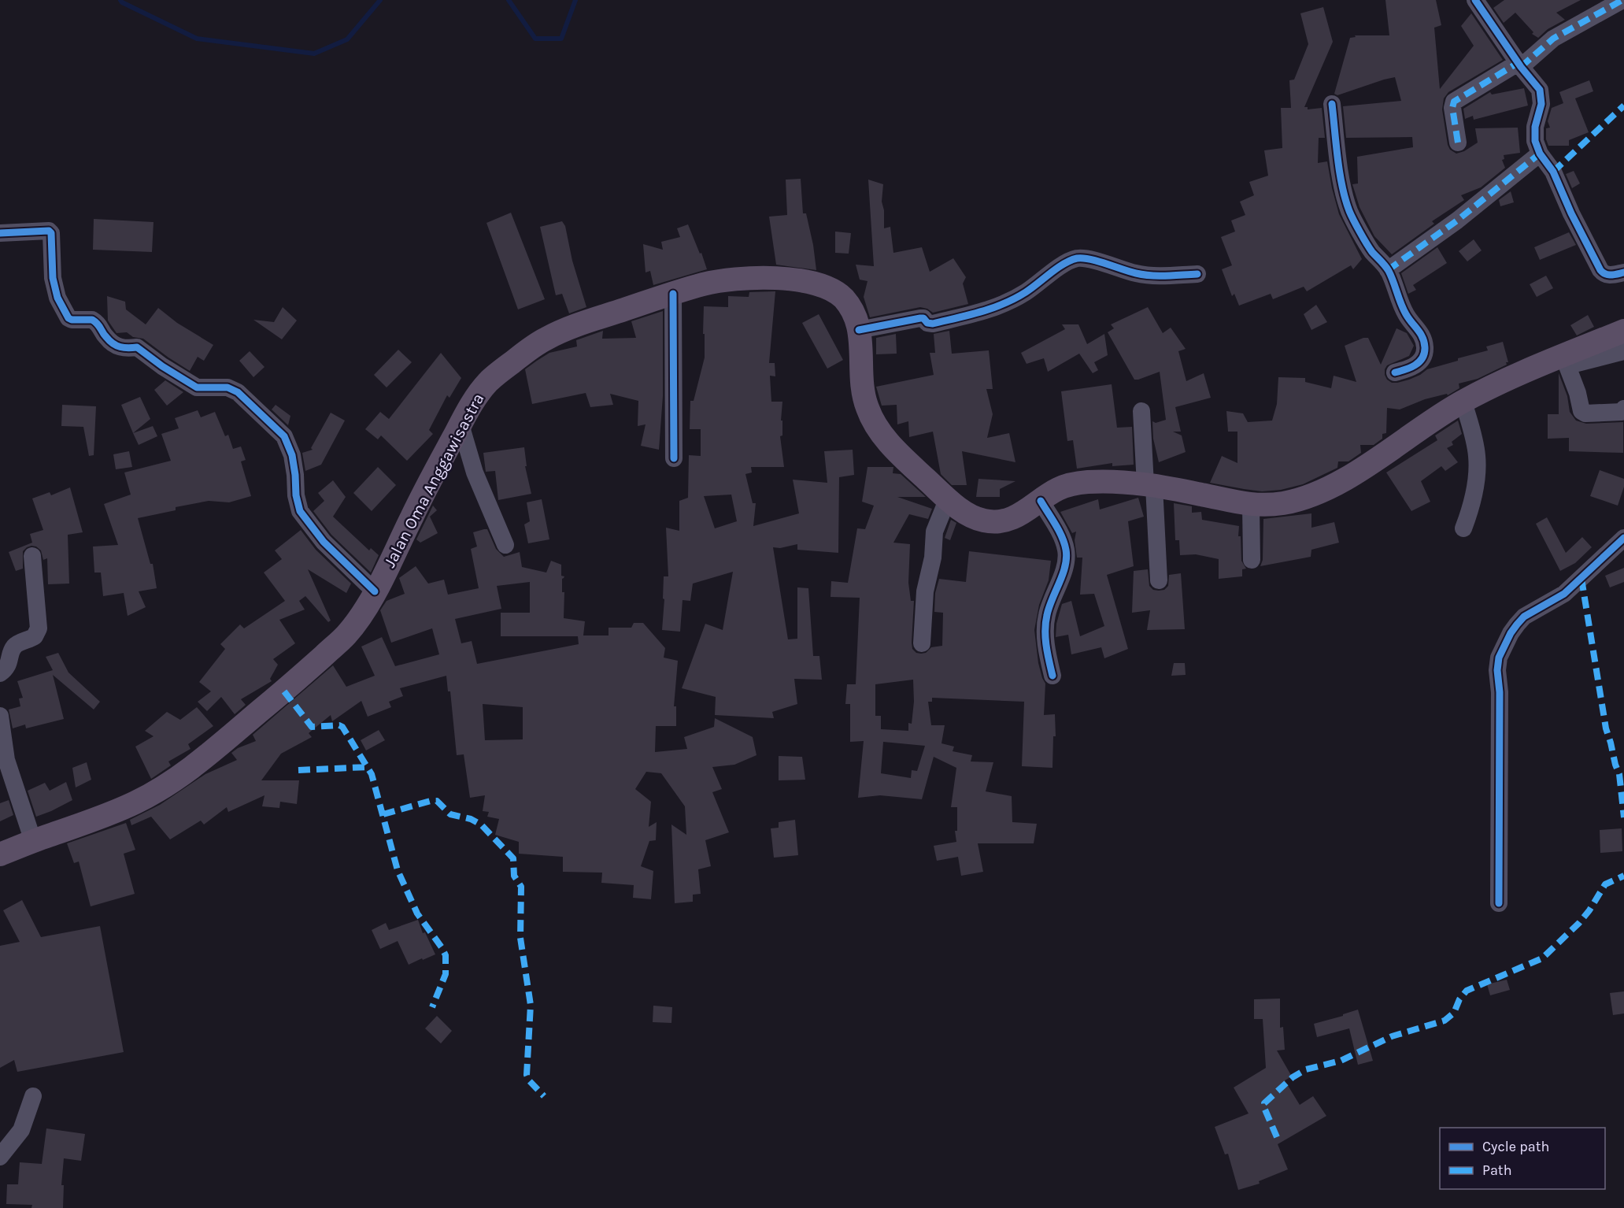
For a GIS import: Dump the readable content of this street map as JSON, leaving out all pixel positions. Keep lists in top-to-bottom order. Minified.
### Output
{"streets":{"main road":["Jalan Oma Anggawisastra"]},"legend":["Cycle path","Path"]}
